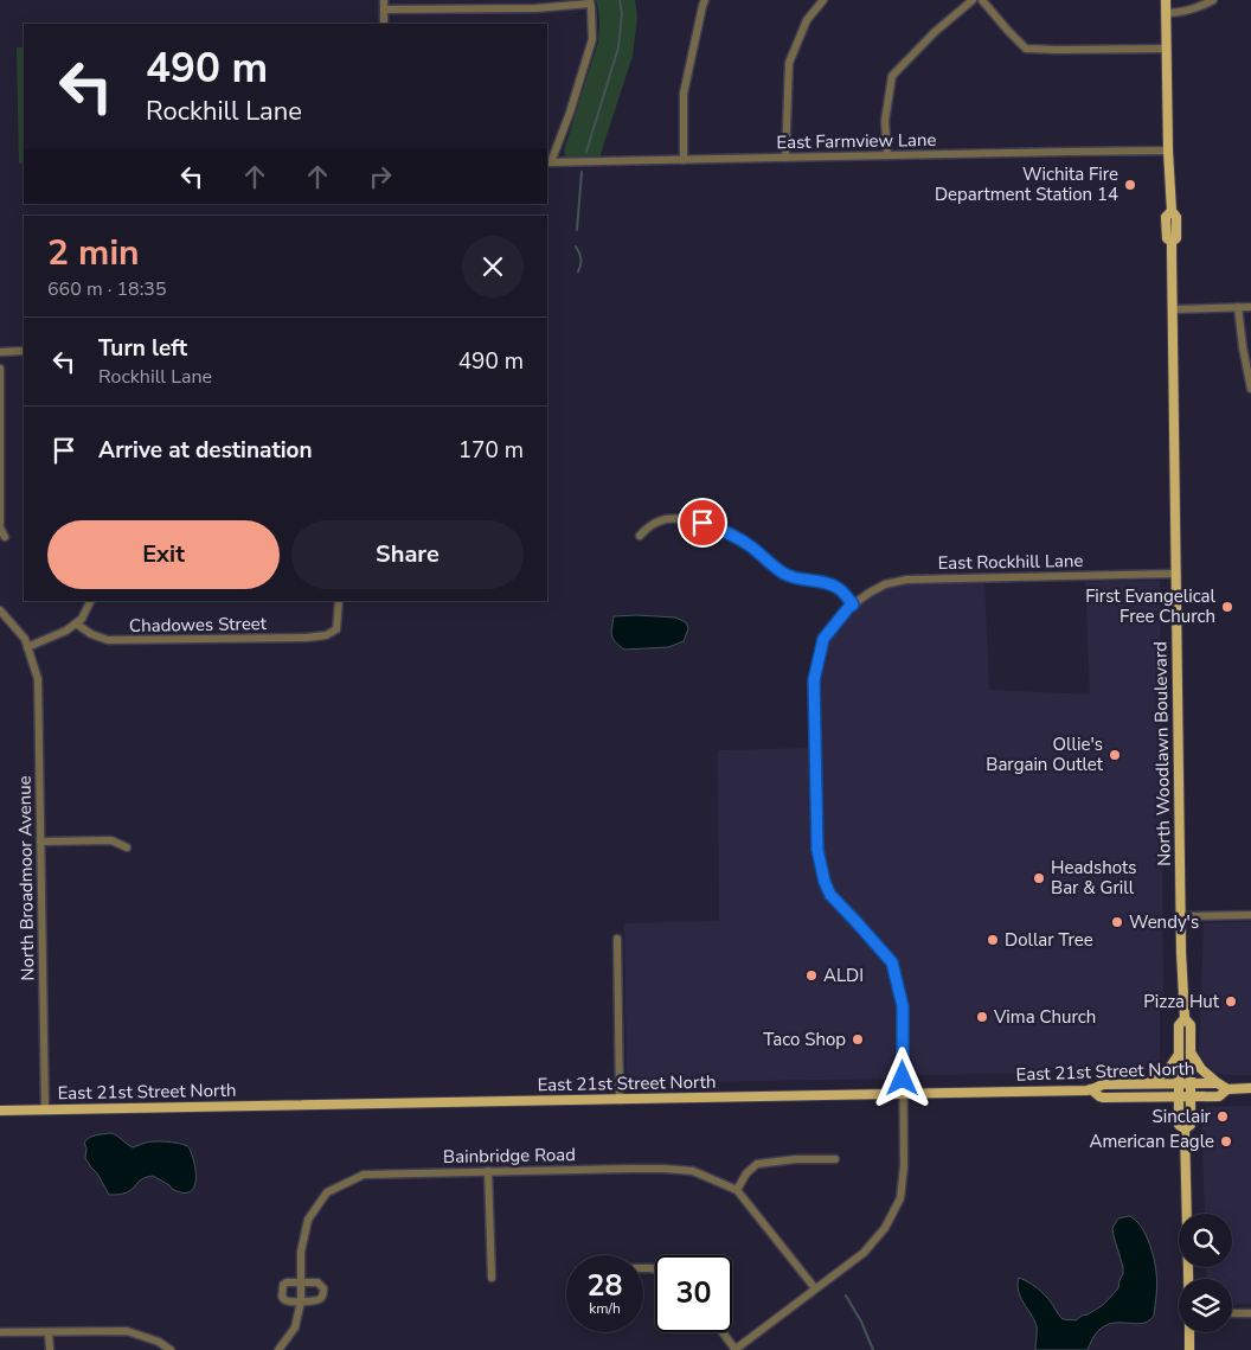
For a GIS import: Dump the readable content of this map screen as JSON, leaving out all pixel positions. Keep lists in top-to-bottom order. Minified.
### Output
{"streets":{"main road":["North Woodlawn Boulevard","East 21st Street North"],"street":["East Farmview Lane","East Rockhill Lane","Chadowes Street","North Broadmoor Avenue","Bainbridge Road"]},"crossings":[["East Farmview Lane","North Woodlawn Boulevard"],["East Rockhill Lane","North Woodlawn Boulevard"],["East Rockhill Lane","East 21st Street North"],["East Rockhill Lane","Bainbridge Road"],["North Woodlawn Boulevard","East 21st Street North"],["North Broadmoor Avenue","East 21st Street North"]],"places":["Wichita Fire Department Station 14","First Evangelical Free Church","Ollie's Bargain Outlet","Headshots Bar & Grill","Wendy's","Dollar Tree","ALDI","Pizza Hut","Vima Church","Taco Shop","Sinclair","American Eagle"],"page":{"turn":["490 m","Rockhill Lane"],"heading":["2 min","660 m · 18:35"],"list":[{"name":"Turn left","note":"Rockhill Lane","value":"490 m"},{"name":"Arrive at destination","value":"170 m"}],"buttons":["Exit","Share"],"speed":"28 km/h","limit":"30"}}
